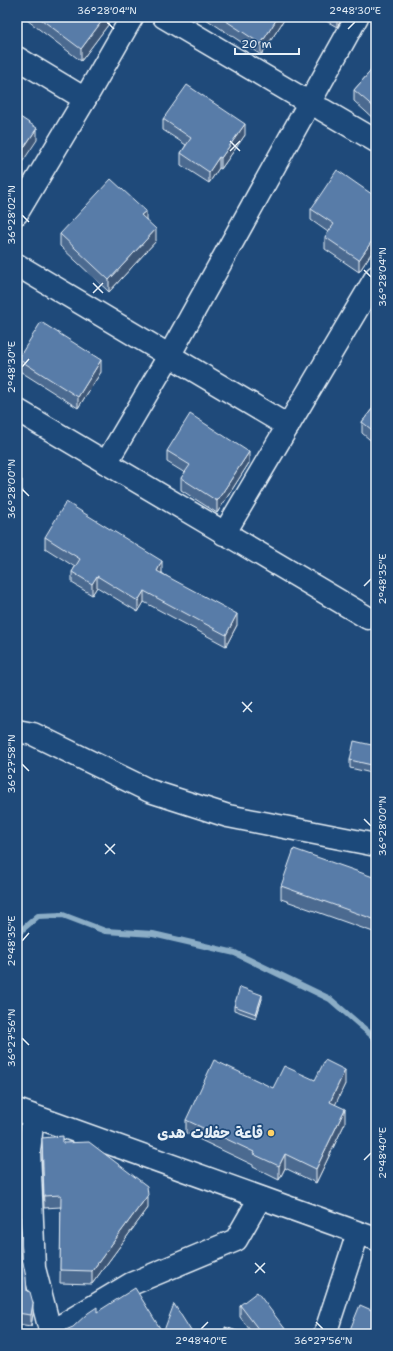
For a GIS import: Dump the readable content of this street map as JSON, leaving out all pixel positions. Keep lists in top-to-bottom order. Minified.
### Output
{"places":["قاعة حفلات هدى"],"scale_bar":"20 m","coordinates":["36°28'04\"N","2°48'30\"E","36°28'02\"N","36°28'00\"N","2°48'35\"E","36°27'58\"N","36°27'56\"N","2°48'40\"E"]}
